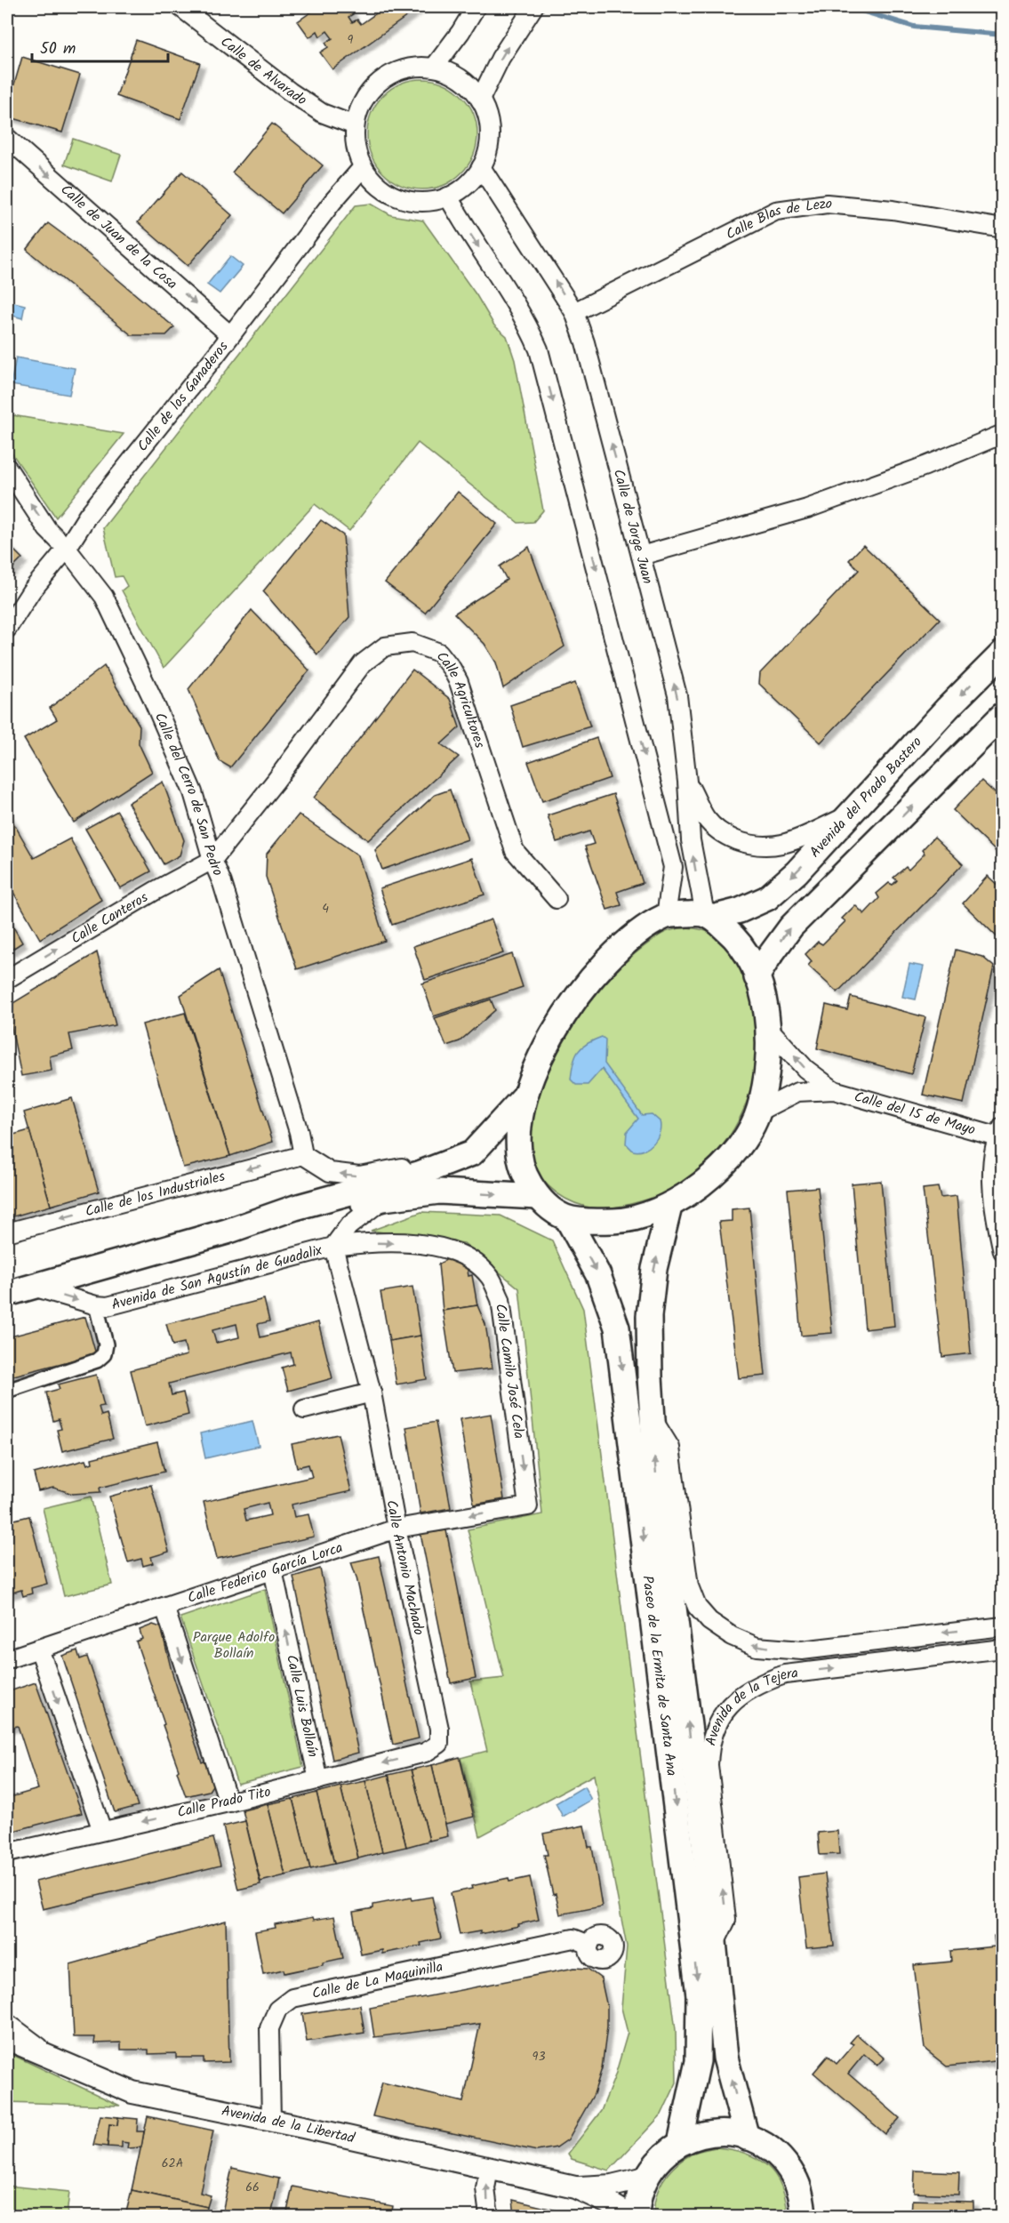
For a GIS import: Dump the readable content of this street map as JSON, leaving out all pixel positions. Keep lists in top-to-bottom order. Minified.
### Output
{"streets":{"main road":["Avenida del Prado Bastero","Paseo de la Ermita de Santa Ana"],"street":["Calle de Alvarado","Calle Blas de Lezo","Calle de Juan de la Cosa","Calle de los Ganaderos","Calle de Jorge Juan","Calle Agricultores","Calle del Cerro de San Pedro","Calle Canteros","Calle del 15 de Mayo","Calle de los Industriales","Avenida de San Agustín de Guadalix","Calle Camilo José Cela","Calle Antonio Machado","Calle Federico García Lorca","Calle Luis Bollaín","Avenida de la Tejera","Calle Prado Tito","Calle de La Maquinilla","Avenida de la Libertad"]},"crossings":[["Calle de Alvarado","Calle de los Ganaderos"],["Calle de Alvarado","Calle de Jorge Juan"],["Calle Blas de Lezo","Calle de Jorge Juan"],["Calle de Juan de la Cosa","Calle de los Ganaderos"],["Calle de los Ganaderos","Calle de Jorge Juan"],["Calle de los Ganaderos","Calle del Cerro de San Pedro"],["Calle de Jorge Juan","Avenida del Prado Bastero"],["Calle Agricultores","Calle del Cerro de San Pedro"],["Calle Agricultores","Calle Canteros"],["Calle del Cerro de San Pedro","Calle Canteros"],["Calle del Cerro de San Pedro","Calle de los Industriales"],["Avenida de San Agustín de Guadalix","Calle Camilo José Cela"],["Avenida de San Agustín de Guadalix","Calle Antonio Machado"],["Calle Camilo José Cela","Calle Antonio Machado"],["Calle Camilo José Cela","Calle Federico García Lorca"],["Calle Antonio Machado","Calle Federico García Lorca"],["Calle Antonio Machado","Calle Prado Tito"],["Calle Federico García Lorca","Calle Luis Bollaín"],["Paseo de la Ermita de Santa Ana","Avenida de la Tejera"],["Calle Luis Bollaín","Calle Prado Tito"],["Calle de La Maquinilla","Avenida de la Libertad"]],"one_way":["Calle de Juan de la Cosa","Calle Canteros","Calle de los Industriales","Calle Camilo José Cela","Calle Prado Tito"],"parks":["Parque Adolfo Bollaín"],"house_numbers":["9","4","93","62A","66"],"scale_bar":"50 m"}
